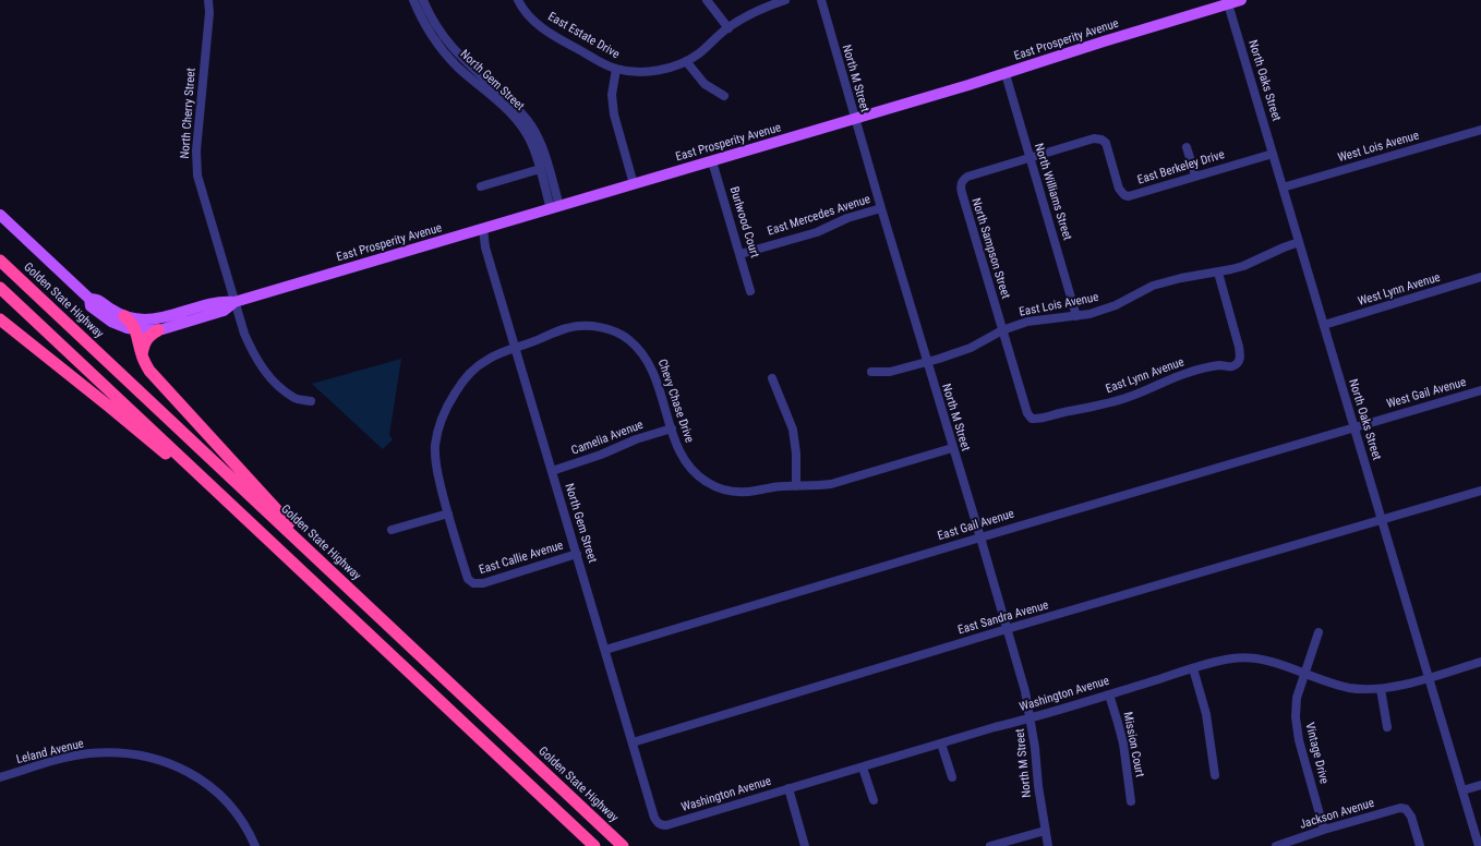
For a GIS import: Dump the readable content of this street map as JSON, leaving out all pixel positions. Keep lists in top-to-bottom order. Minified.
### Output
{"streets":{"highway":["Golden State Highway"],"main road":["East Prosperity Avenue"],"street":["East Estate Drive","North M Street","North Gem Street","North Oaks Street","North Cherry Street","West Lois Avenue","East Berkeley Drive","North Williams Street","East Mercedes Avenue","Burlwood Court","North Sampson Street","West Lynn Avenue","East Lois Avenue","East Lynn Avenue","West Gail Avenue","Chevy Chase Drive","Camelia Avenue","East Gail Avenue","East Callie Avenue","East Sandra Avenue","Washington Avenue","Mission Court","Leland Avenue","Vintage Drive","Jackson Avenue"]},"crossings":[["East Prosperity Avenue","North M Street"],["East Prosperity Avenue","North Gem Street"],["East Prosperity Avenue","North Oaks Street"],["East Prosperity Avenue","North Cherry Street"],["East Prosperity Avenue","North Williams Street"],["East Prosperity Avenue","Burlwood Court"],["North M Street","East Mercedes Avenue"],["North M Street","East Lois Avenue"],["North M Street","Chevy Chase Drive"],["North M Street","East Gail Avenue"],["North M Street","East Sandra Avenue"],["North M Street","Washington Avenue"],["North Gem Street","Chevy Chase Drive"],["North Gem Street","Camelia Avenue"],["North Gem Street","East Gail Avenue"],["North Gem Street","East Callie Avenue"],["North Gem Street","East Sandra Avenue"],["North Gem Street","Washington Avenue"],["North Oaks Street","West Lois Avenue"],["North Oaks Street","East Berkeley Drive"],["North Oaks Street","West Lynn Avenue"],["North Oaks Street","East Lois Avenue"],["North Oaks Street","West Gail Avenue"],["North Oaks Street","East Gail Avenue"],["North Oaks Street","East Sandra Avenue"],["North Oaks Street","Washington Avenue"],["East Berkeley Drive","North Williams Street"],["East Berkeley Drive","North Sampson Street"],["North Williams Street","East Lois Avenue"],["East Mercedes Avenue","Burlwood Court"],["North Sampson Street","East Lois Avenue"],["North Sampson Street","East Lynn Avenue"],["East Lois Avenue","East Lynn Avenue"],["West Gail Avenue","East Gail Avenue"],["Chevy Chase Drive","Camelia Avenue"],["Chevy Chase Drive","East Callie Avenue"],["Washington Avenue","Mission Court"],["Washington Avenue","Vintage Drive"],["Vintage Drive","Jackson Avenue"]]}
